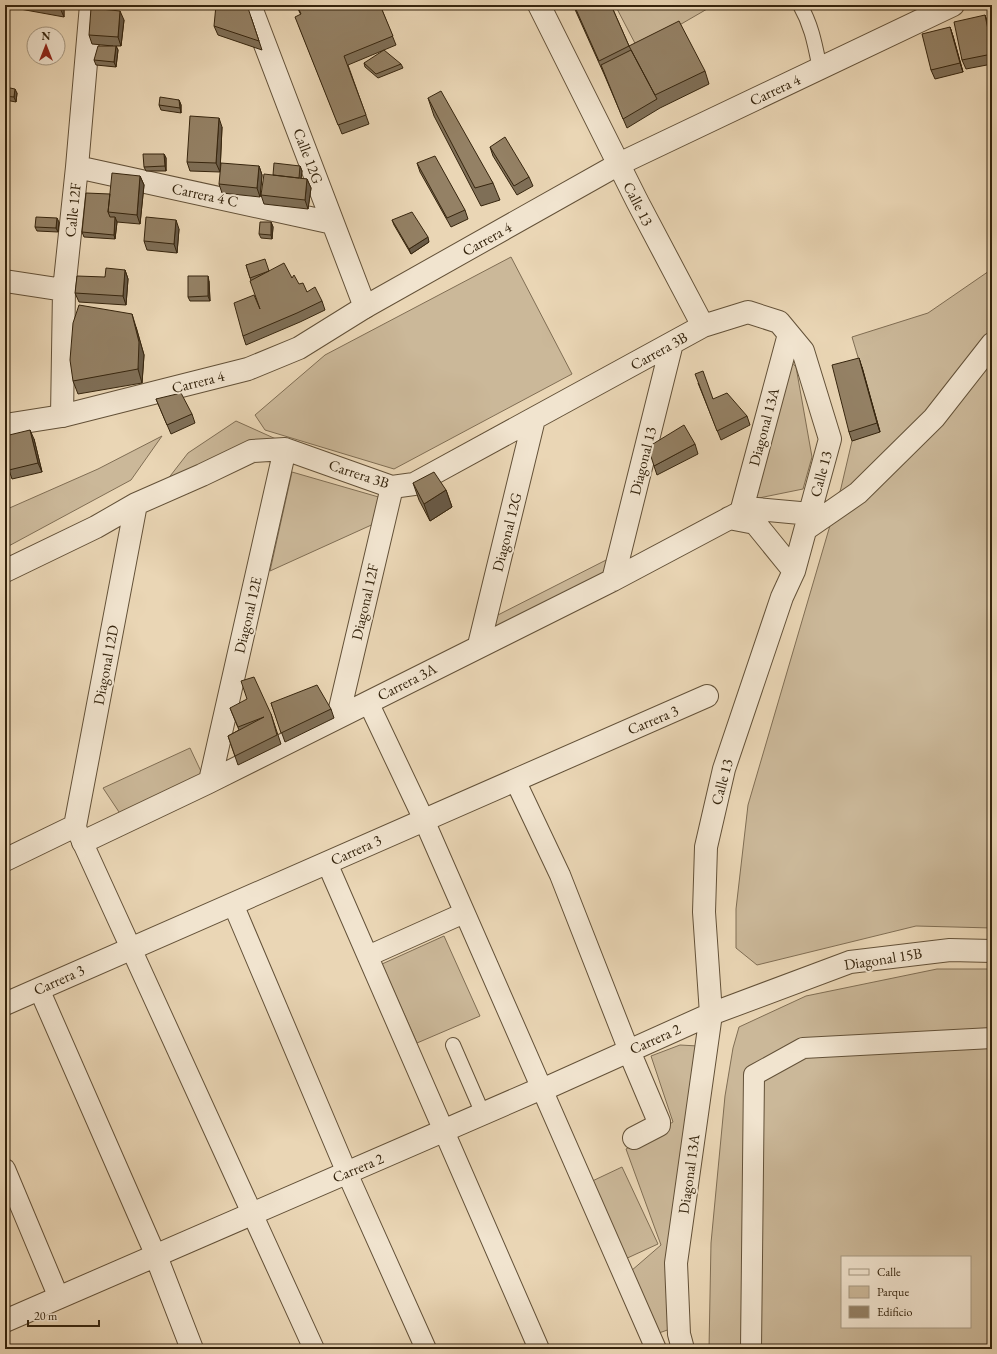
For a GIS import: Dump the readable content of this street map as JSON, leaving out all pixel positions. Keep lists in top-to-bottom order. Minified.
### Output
{"streets":{"street":["Carrera 4","Calle 12G","Carrera 4 C","Calle 13","Calle 12F","Carrera 3B","Diagonal 13A","Diagonal 13","Diagonal 12G","Diagonal 12F","Diagonal 12E","Diagonal 12D","Carrera 3A","Carrera 3","Diagonal 15B","Carrera 2"]},"crossings":[["Carrera 4","Calle 12G"],["Carrera 4","Calle 13"],["Carrera 4","Calle 12F"],["Calle 12G","Carrera 4 C"],["Carrera 4 C","Calle 12F"],["Calle 13","Carrera 3B"],["Calle 13","Diagonal 13A"],["Calle 13","Diagonal 15B"],["Calle 13","Carrera 2"],["Carrera 3B","Diagonal 13"],["Carrera 3B","Diagonal 12G"],["Carrera 3B","Diagonal 12F"],["Carrera 3B","Diagonal 12E"],["Carrera 3B","Diagonal 12D"],["Diagonal 13A","Carrera 3A"],["Diagonal 13A","Diagonal 15B"],["Diagonal 13A","Carrera 2"],["Diagonal 13","Carrera 3A"],["Diagonal 12G","Carrera 3A"],["Diagonal 12F","Carrera 3A"],["Diagonal 12E","Carrera 3A"],["Diagonal 12D","Carrera 3A"],["Diagonal 15B","Carrera 2"]],"legend":["Calle","Parque","Edificio"],"scale_bar":"20 m","north":"top"}
